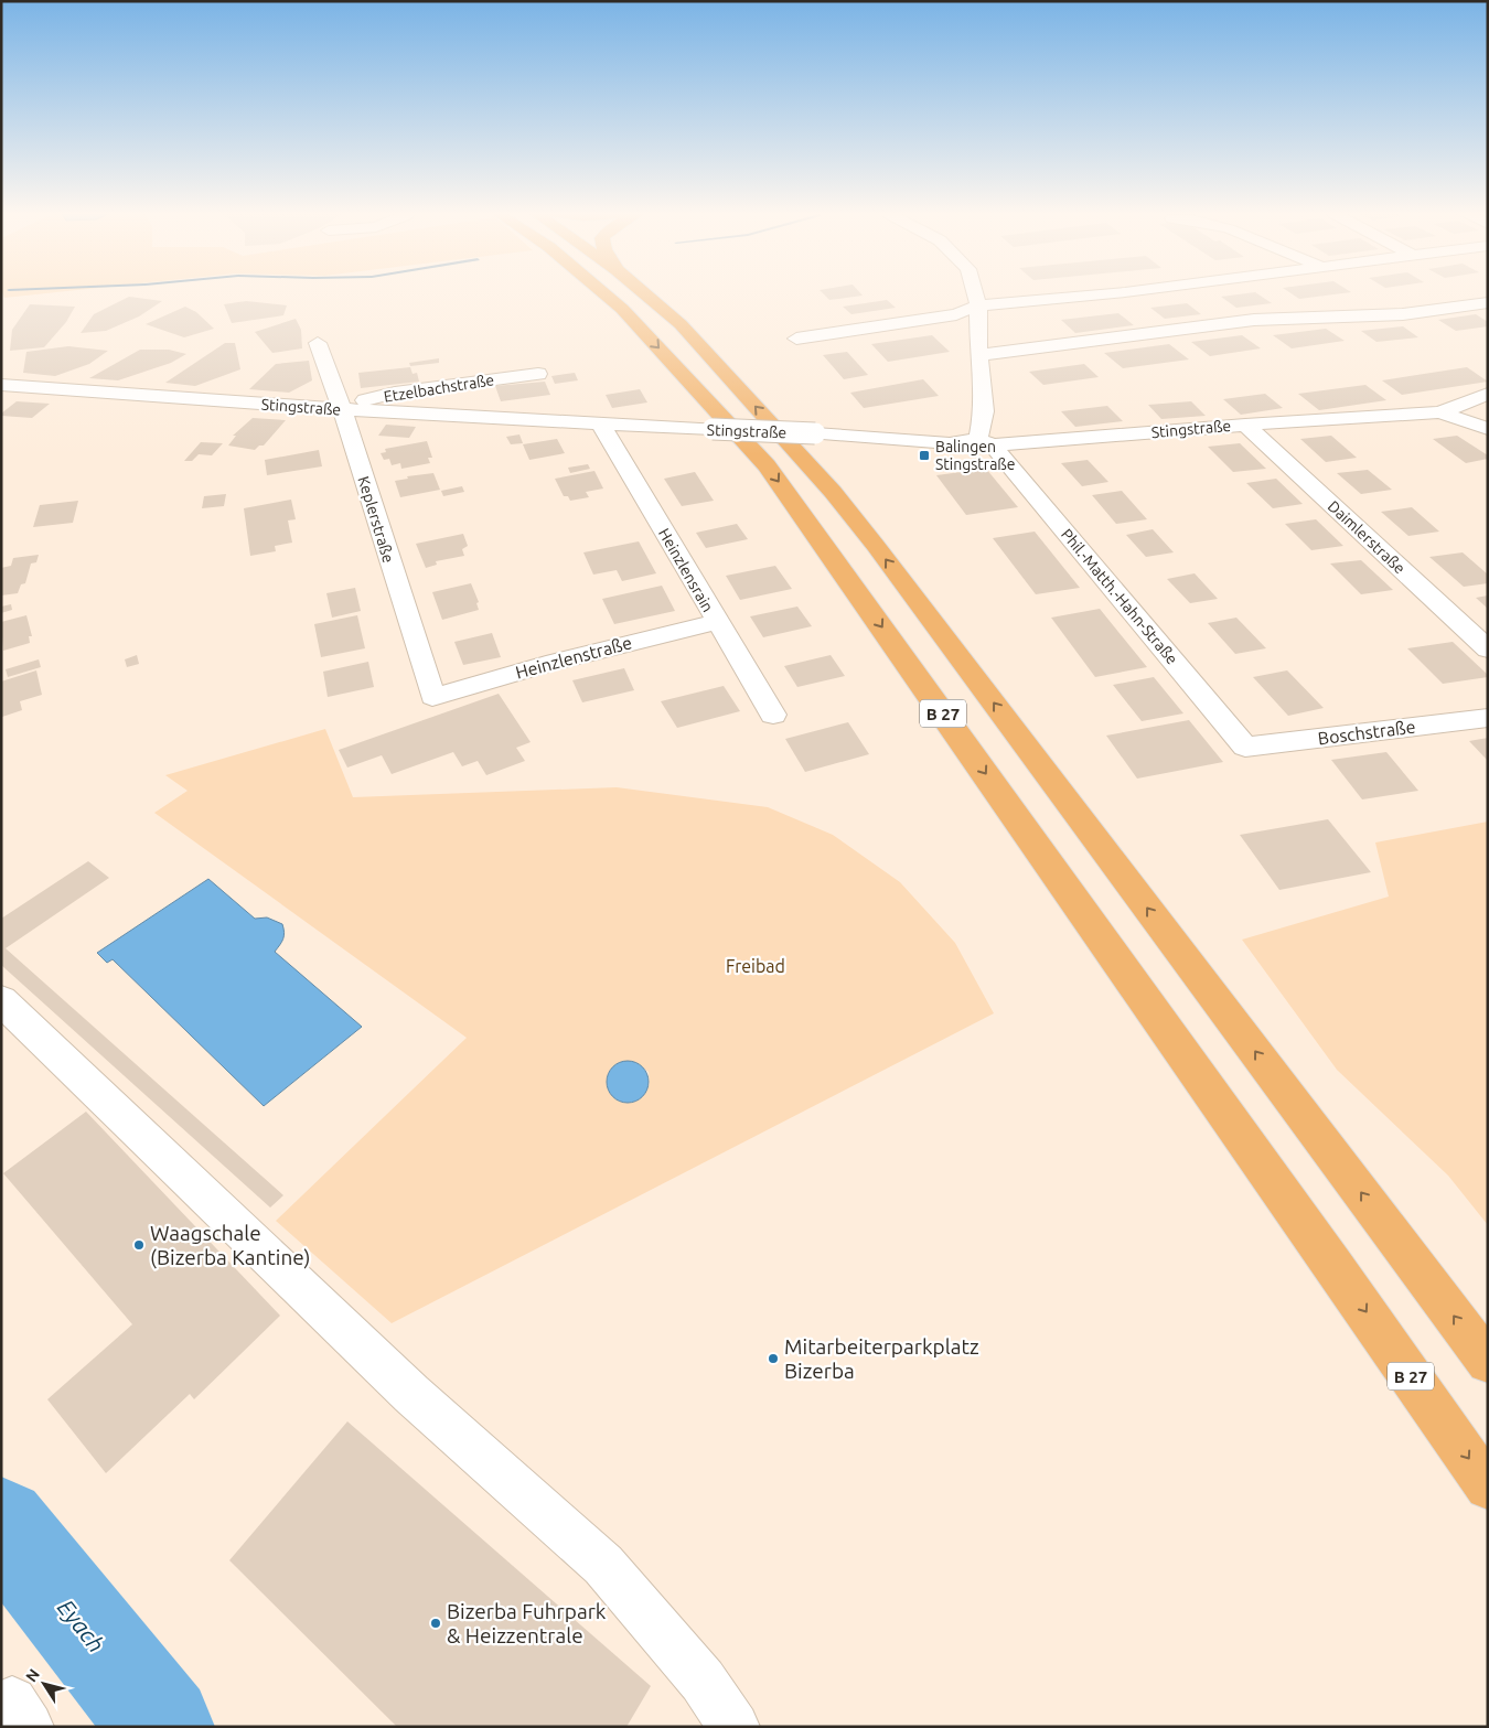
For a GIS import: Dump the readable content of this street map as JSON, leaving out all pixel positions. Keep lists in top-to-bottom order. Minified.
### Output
{"streets":{"highway":["B 27"],"street":["Etzelbachstraße","Stingstraße","Keplerstraße","Daimlerstraße","Heinzlensrain","Phil.-Matth.-Hahn-Straße","Heinzlenstraße","Boschstraße"]},"crossings":[["Etzelbachstraße","Stingstraße"],["Etzelbachstraße","Keplerstraße"],["Stingstraße","Keplerstraße"],["Stingstraße","Daimlerstraße"],["Stingstraße","Heinzlensrain"],["Stingstraße","Phil.-Matth.-Hahn-Straße"],["Keplerstraße","Heinzlenstraße"],["Heinzlensrain","Heinzlenstraße"],["Phil.-Matth.-Hahn-Straße","Boschstraße"]],"water":["Eyach"],"parks":["Freibad"],"places":{"transit":["Balingen Stingstraße"],"other":["Waagschale (Bizerba Kantine)","Mitarbeiterparkplatz Bizerba","Bizerba Fuhrpark & Heizzentrale"]},"north":"top left"}
